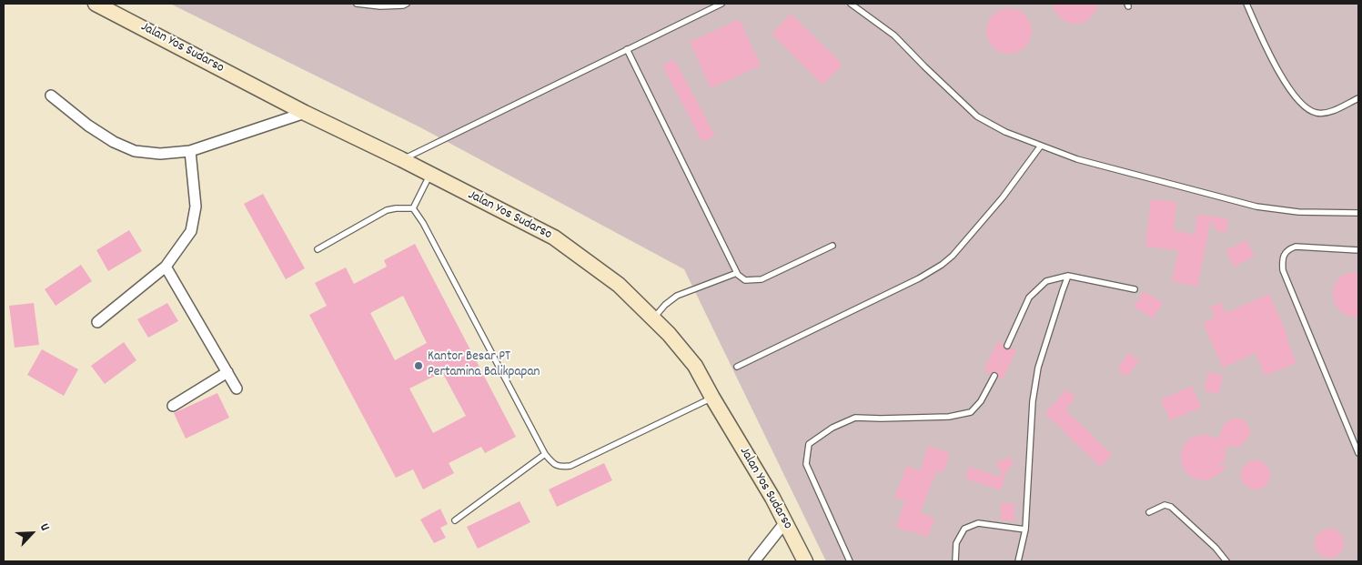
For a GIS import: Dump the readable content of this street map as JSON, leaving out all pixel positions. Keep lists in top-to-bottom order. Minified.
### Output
{"streets":{"main road":["Jalan Yos Sudarso"]},"places":["Kantor Besar PT Pertamina Balikpapan"],"north":"top right"}
